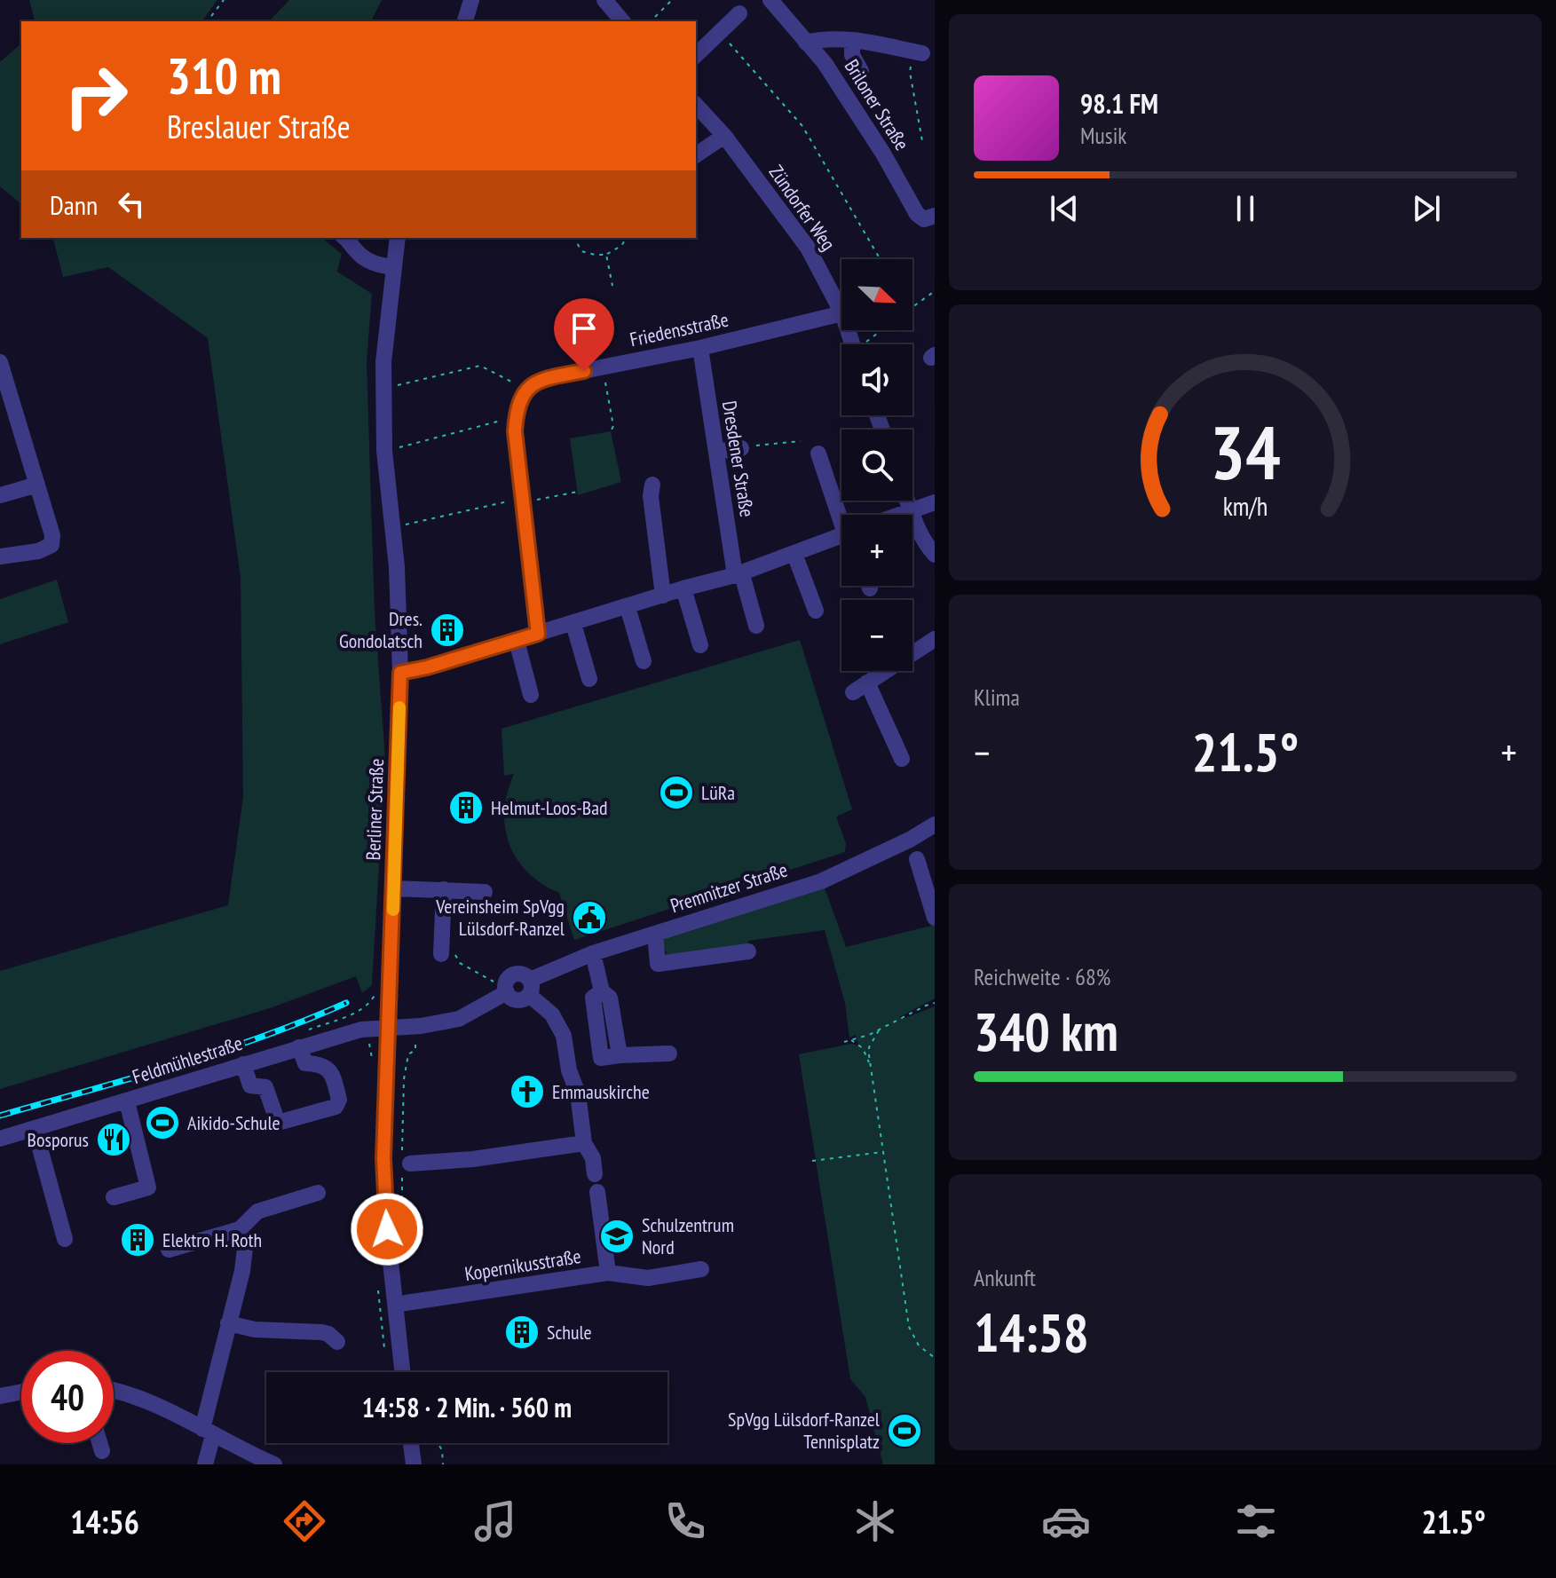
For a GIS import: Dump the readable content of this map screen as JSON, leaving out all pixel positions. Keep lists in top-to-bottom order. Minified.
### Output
{"streets":{"street":["Briloner Straße","Zündorfer Weg","Friedensstraße","Dresdener Straße","Berliner Straße","Premnitzer Straße","Feldmühlestraße","Kopernikusstraße"]},"crossings":[["Friedensstraße","Dresdener Straße"],["Berliner Straße","Premnitzer Straße"],["Berliner Straße","Feldmühlestraße"],["Premnitzer Straße","Feldmühlestraße"]],"places":{"building":["Dres. Gondolatsch","Helmut-Loos-Bad","Elektro H. Roth","Schule"],"sports":["LüRa","Aikido-Schule","SpVgg Lülsdorf-Ranzel Tennisplatz"],"public building":["Vereinsheim SpVgg Lülsdorf-Ranzel"],"church":["Emmauskirche"],"restaurant":["Bosporus"],"school or university":["Schulzentrum Nord"]},"north":"bottom right","page":{"turn":["310 m","Breslauer Straße"],"song":["98.1 FM","Musik"],"then":"Dann","map_buttons":["+","−"],"tile":["Klima",["Reichweite · 68%","340 km"],["Ankunft","14:58"]],"heat":["−","21.5°","+"],"limit":"40","trip":"14:58 · 2 Min. · 560 m","tabs":["14:56","21.5°"],"gauge":["34","km/h"]}}
